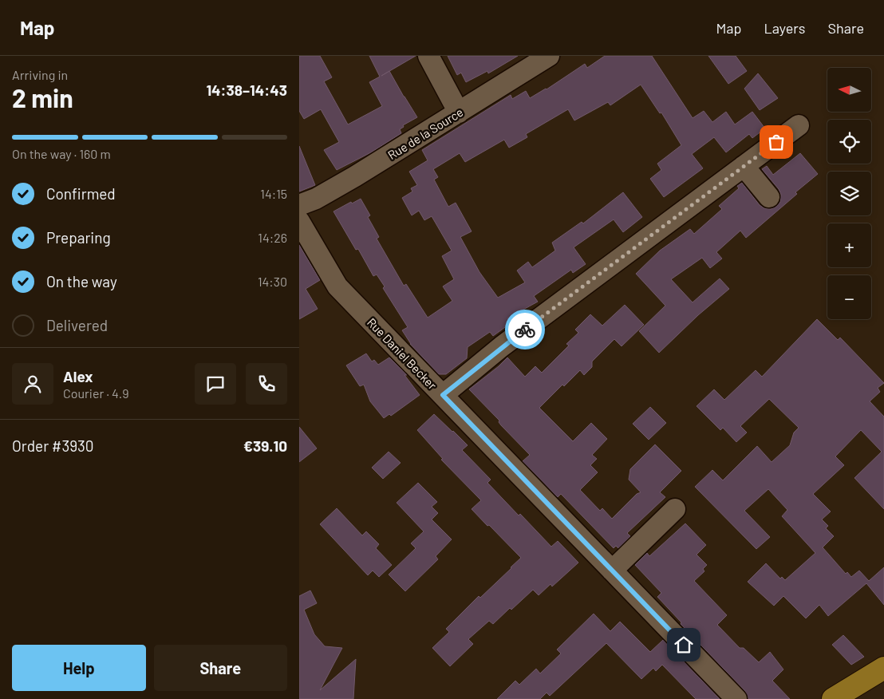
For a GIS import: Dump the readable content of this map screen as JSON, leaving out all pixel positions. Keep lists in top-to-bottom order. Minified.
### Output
{"streets":{"street":["Rue de la Source","Rue Daniel Becker"]},"north":"left","page":{"header":"Map","nav":["Map","Layers","Share"],"heading":["2 min","Arriving in","14:38–14:43"],"panel":["Alex","Courier · 4.9","Order #3930","€39.10"],"map_buttons":["+","−"],"bar":"On the way · 160 m","list":[["Confirmed","14:15"],["Preparing","14:26"],["On the way","14:30"],"Delivered"],"buttons":["Help","Share"]}}
